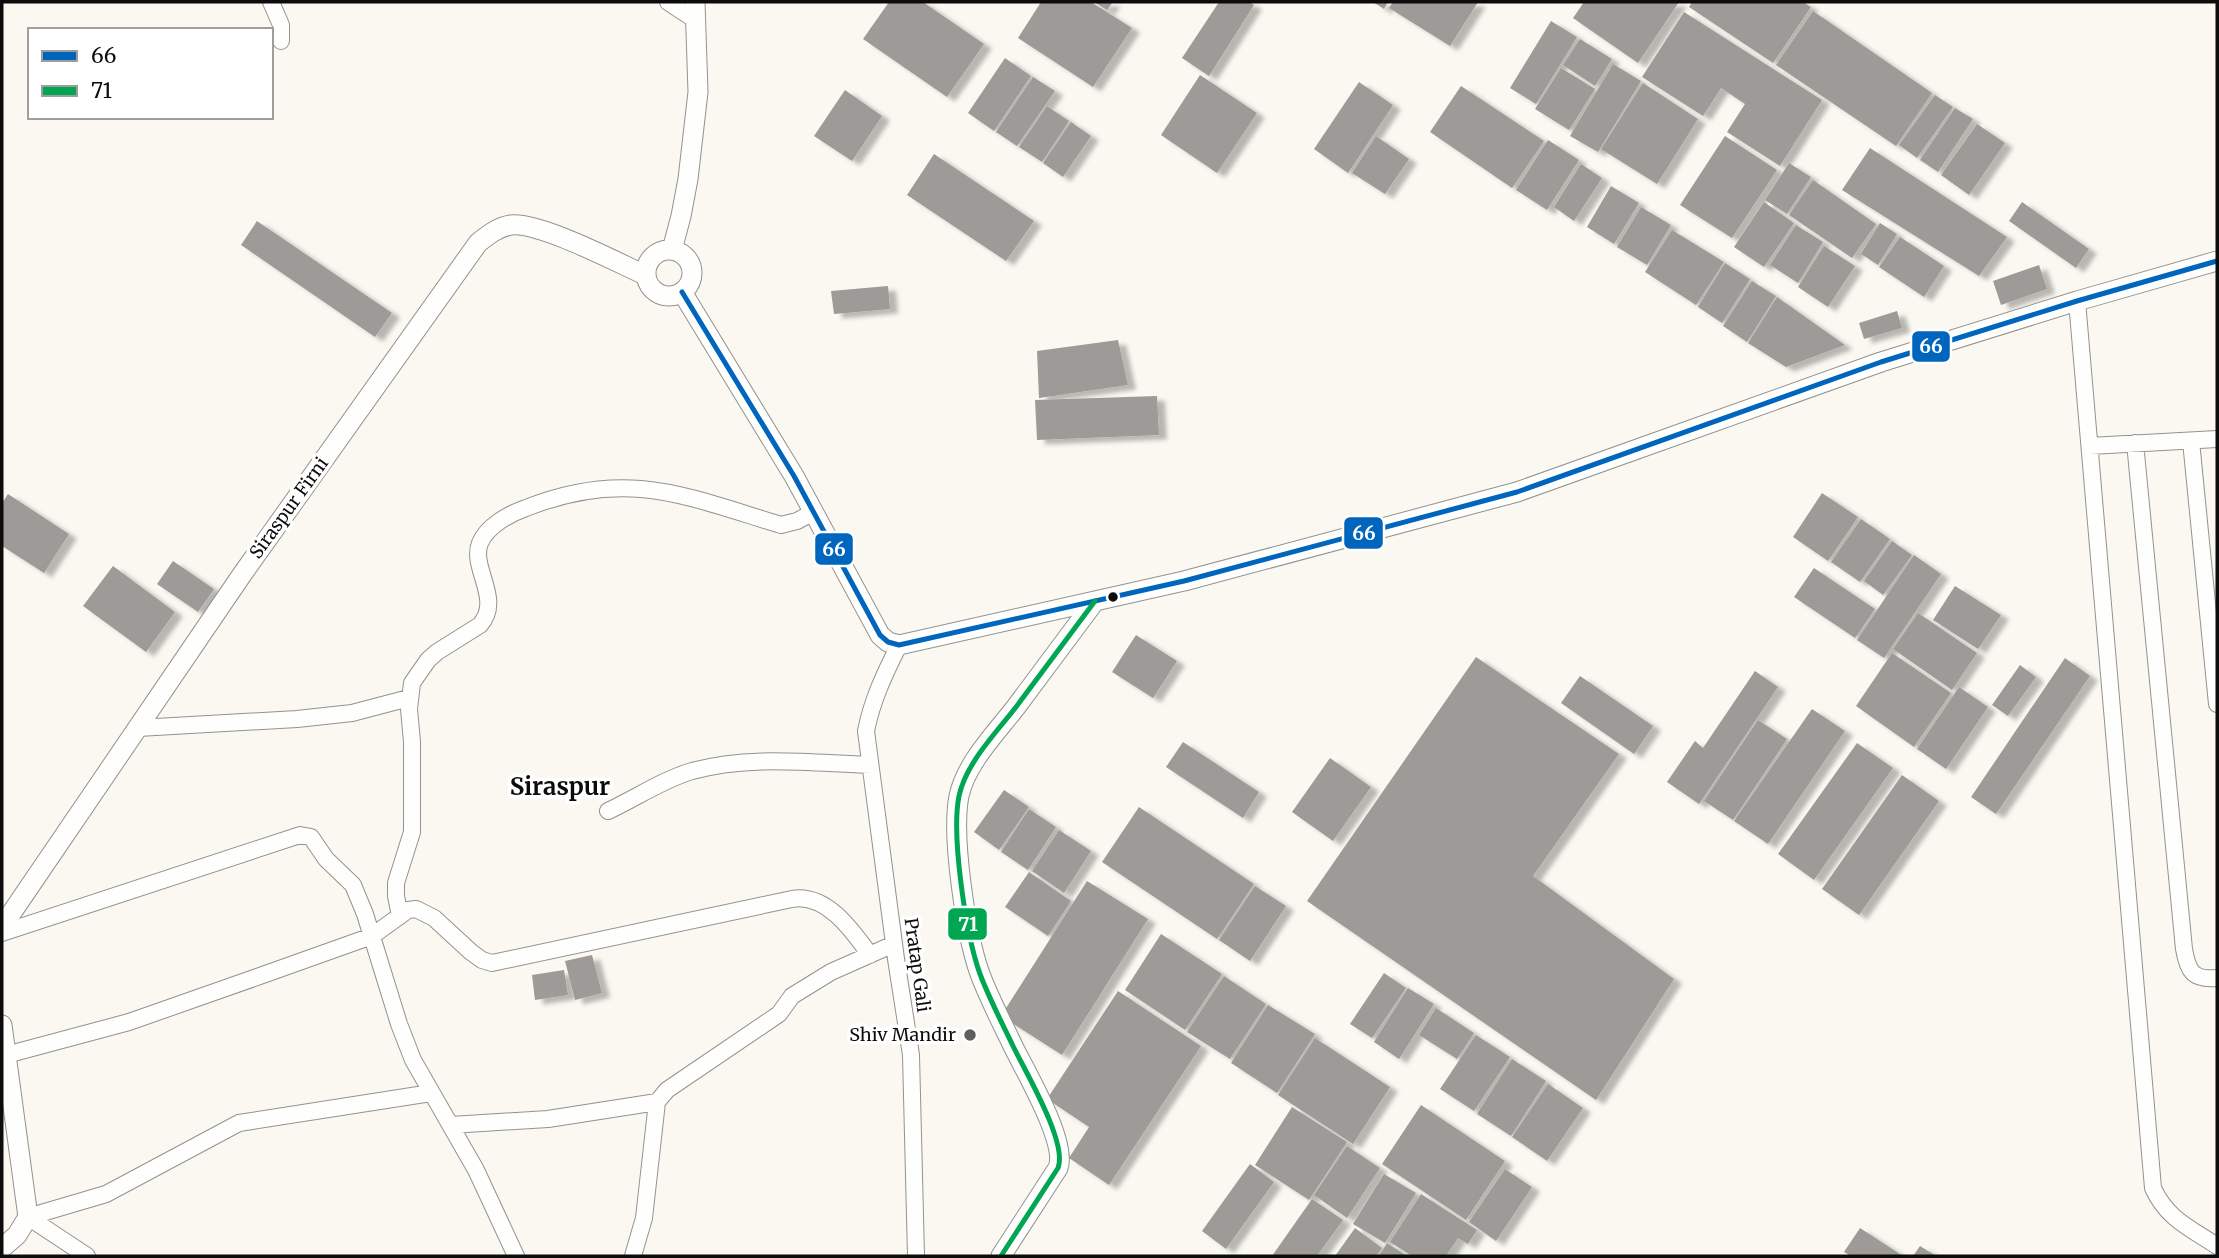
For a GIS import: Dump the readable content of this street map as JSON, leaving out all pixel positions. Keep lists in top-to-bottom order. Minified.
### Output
{"streets":{"street":["Siraspur Firni","Pratap Gali"]},"districts":["Siraspur"],"places":["Shiv Mandir"],"lines":["transit line 66","transit line 71"],"legend":["66","71"]}
